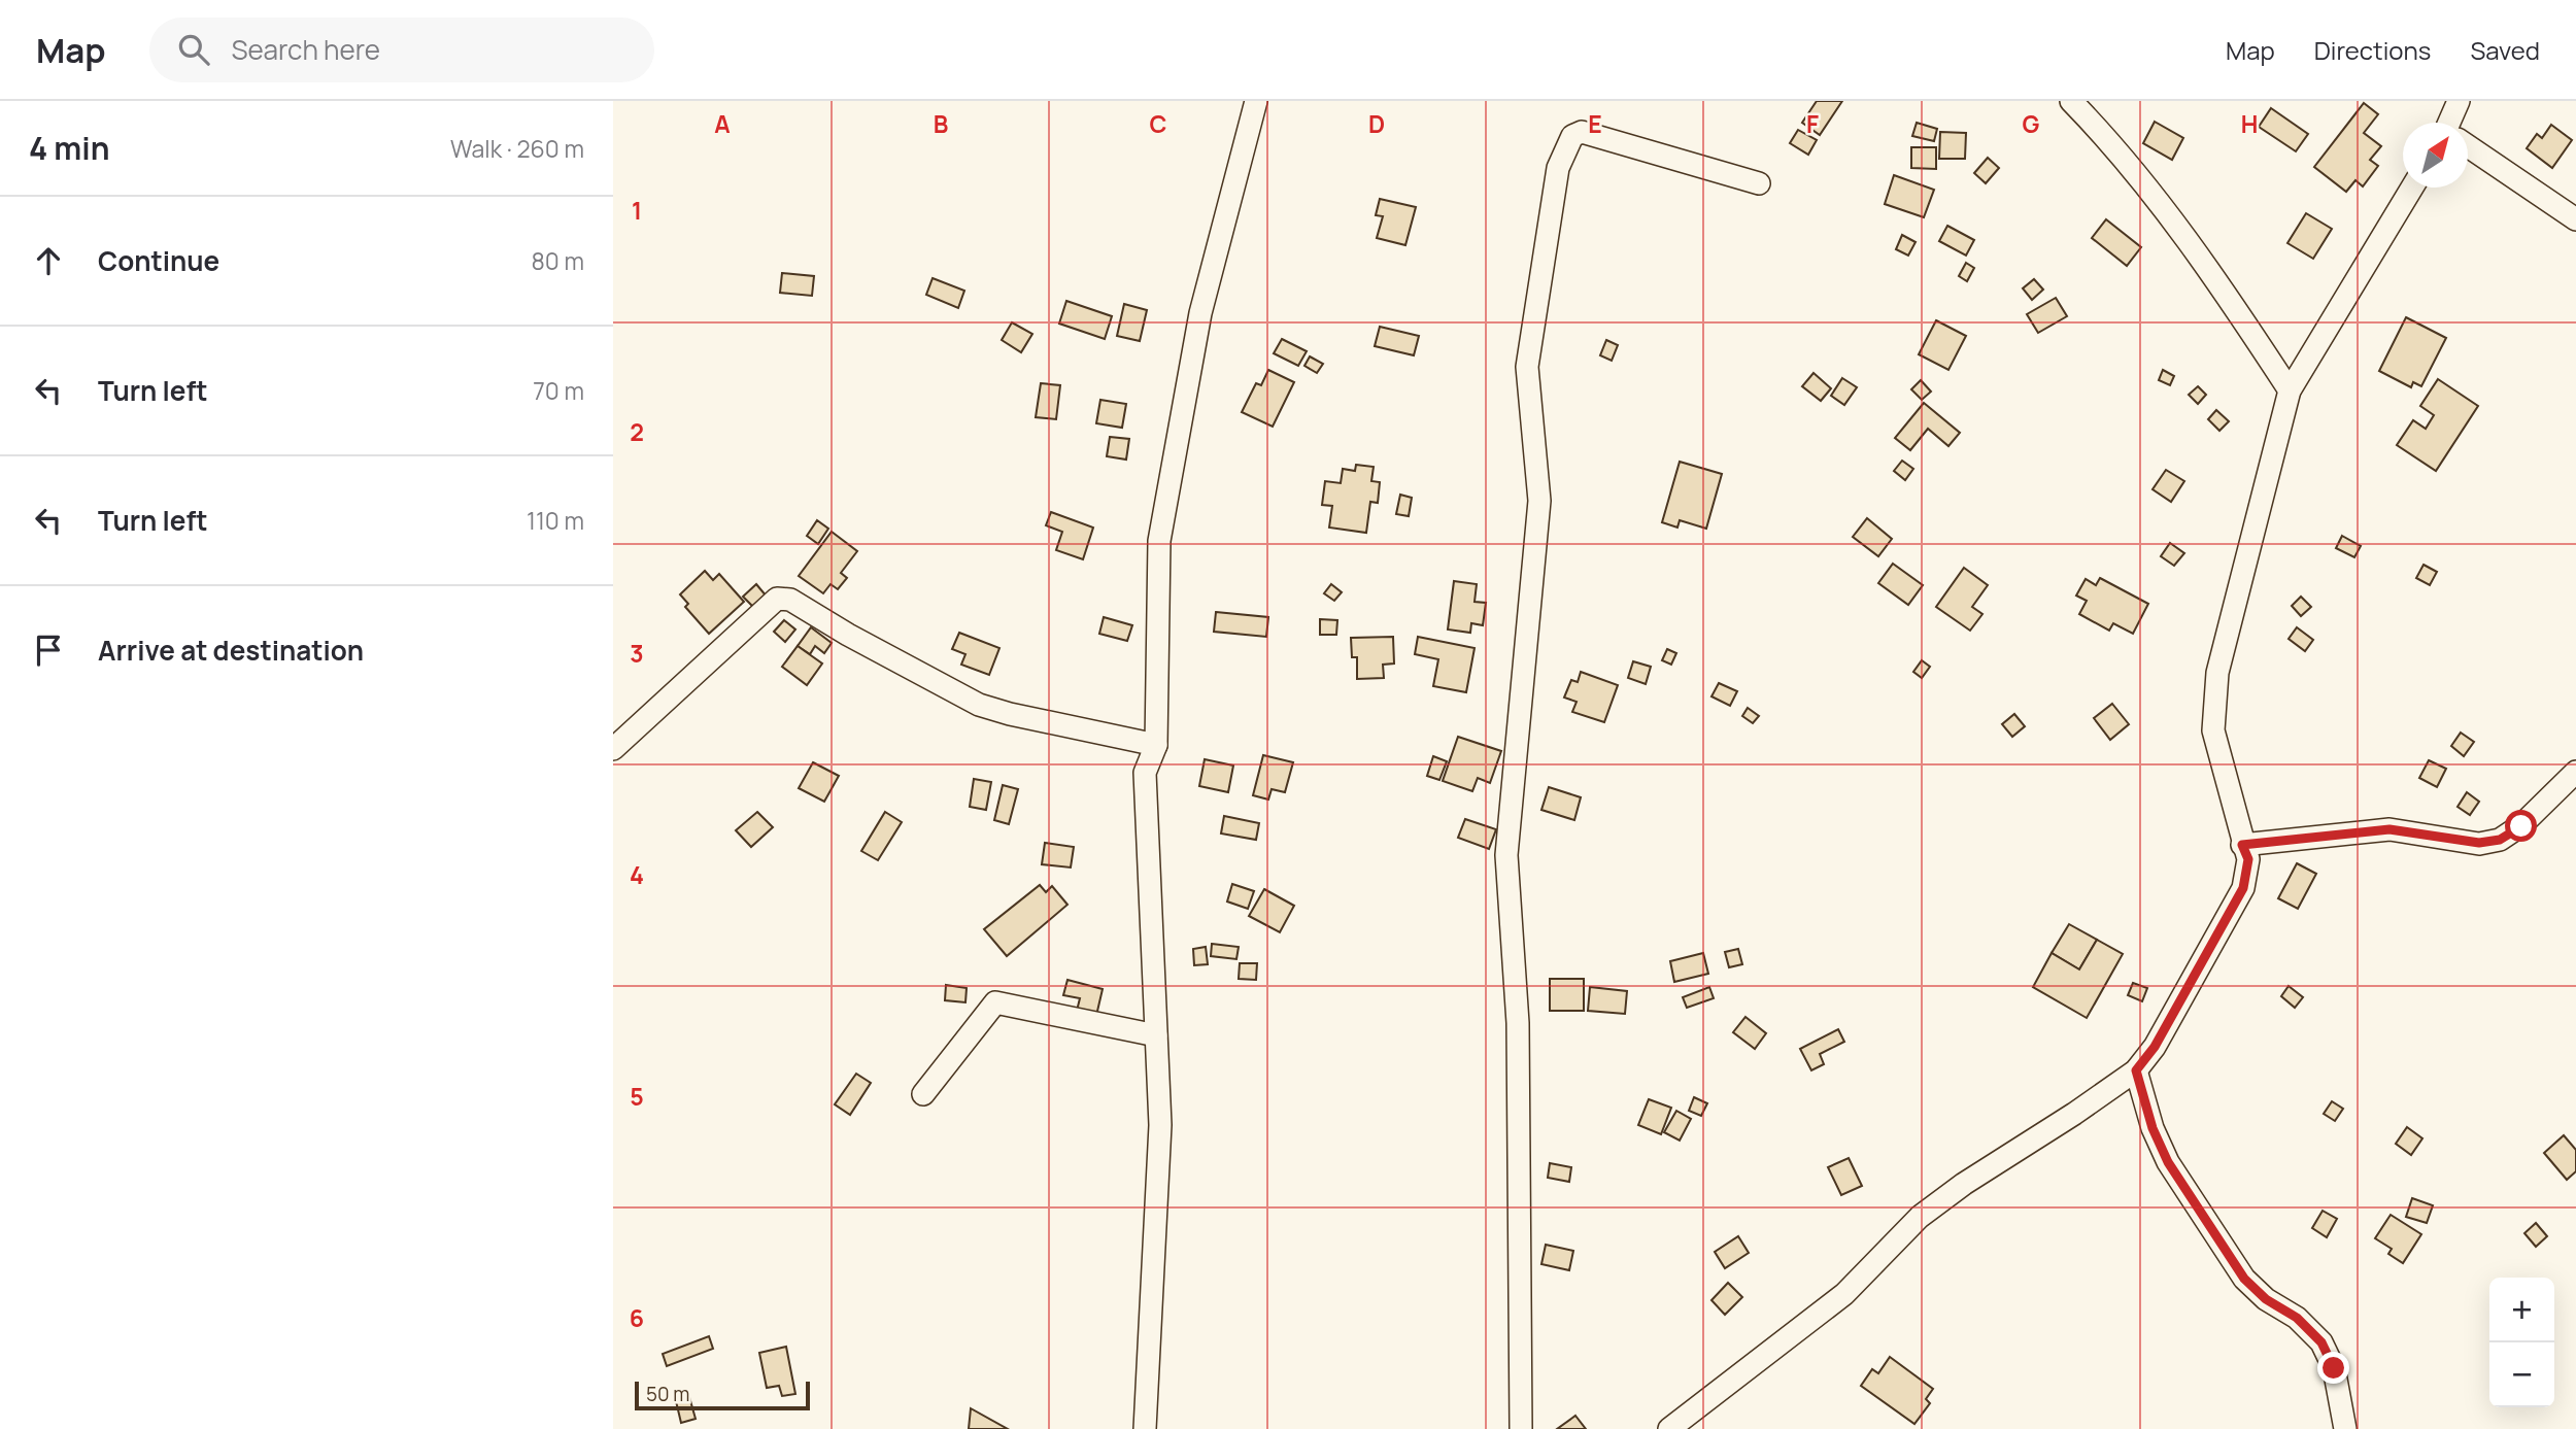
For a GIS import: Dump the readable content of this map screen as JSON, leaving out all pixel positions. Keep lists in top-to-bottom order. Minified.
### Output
{"scale_bar":"50 m","north":"top right","page":{"header":"Map","search":"Search here","nav":["Map","Directions","Saved"],"heading":["4 min","Walk · 260 m"],"list":[["Continue","80 m"],["Turn left","70 m"],["Turn left","110 m"],"Arrive at destination"],"map_buttons":["+","−"],"scale":"50 m"},"grid":{"columns":["A","B","C","D","E","F","G","H"],"rows":["1","2","3","4","5","6"]}}
